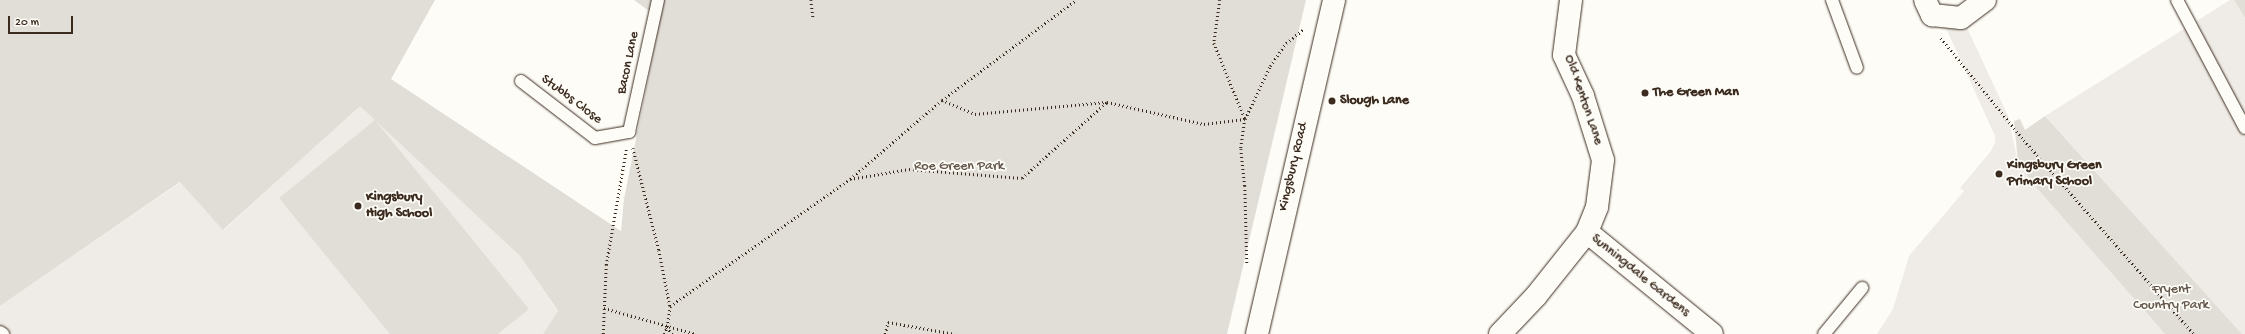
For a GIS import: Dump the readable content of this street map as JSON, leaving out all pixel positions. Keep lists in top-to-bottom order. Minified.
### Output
{"streets":{"street":["Old Kenton Lane","Kingsbury Road","Sunningdale Gardens"],"lane":["Bacon Lane","Stubbs Close"]},"crossings":[["Bacon Lane","Stubbs Close"],["Old Kenton Lane","Sunningdale Gardens"]],"parks":["Roe Green Park","Fryent Country Park"],"places":["The Green Man","Slough Lane","Kingsbury Green Primary School","Kingsbury High School"],"scale_bar":"20 m"}
